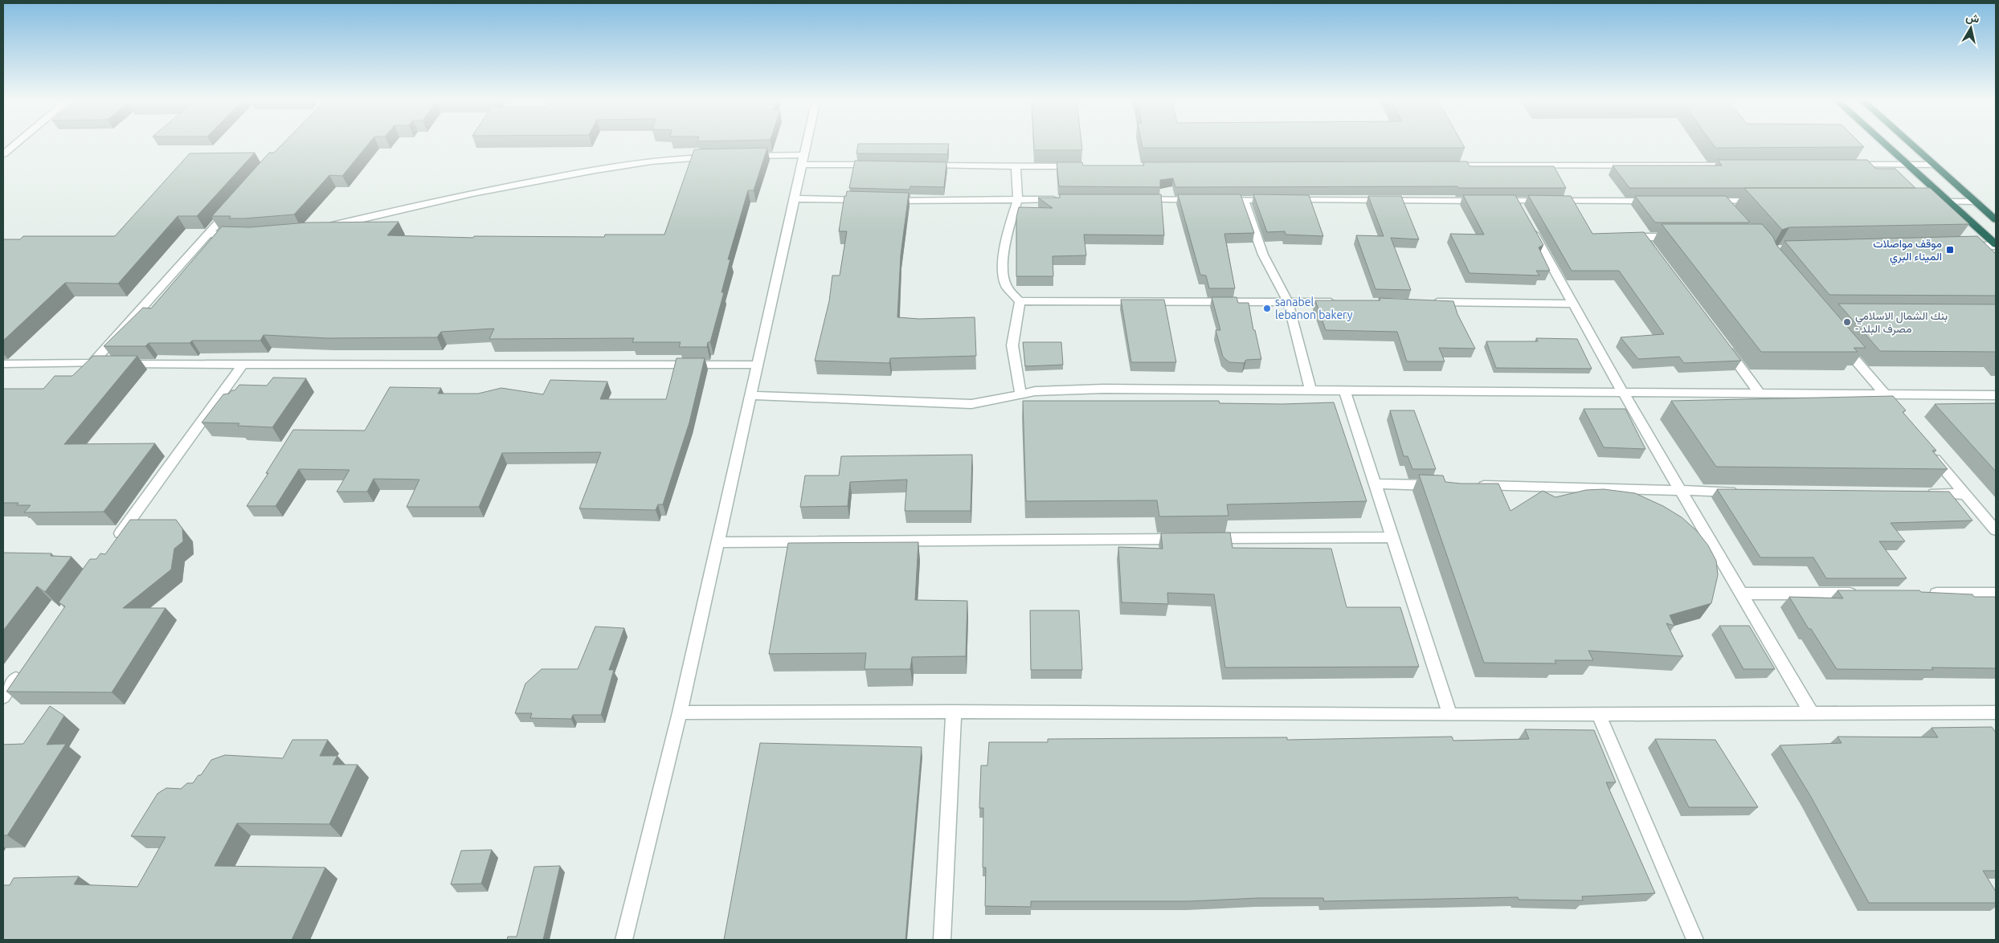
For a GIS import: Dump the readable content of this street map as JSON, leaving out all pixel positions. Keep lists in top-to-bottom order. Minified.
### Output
{"places":{"transit":["موقف مواصلات الميناء البري"],"other":["sanabel lebanon bakery","بنك الشمال الاسلامي - مصرف البلد"]},"north":"top"}
